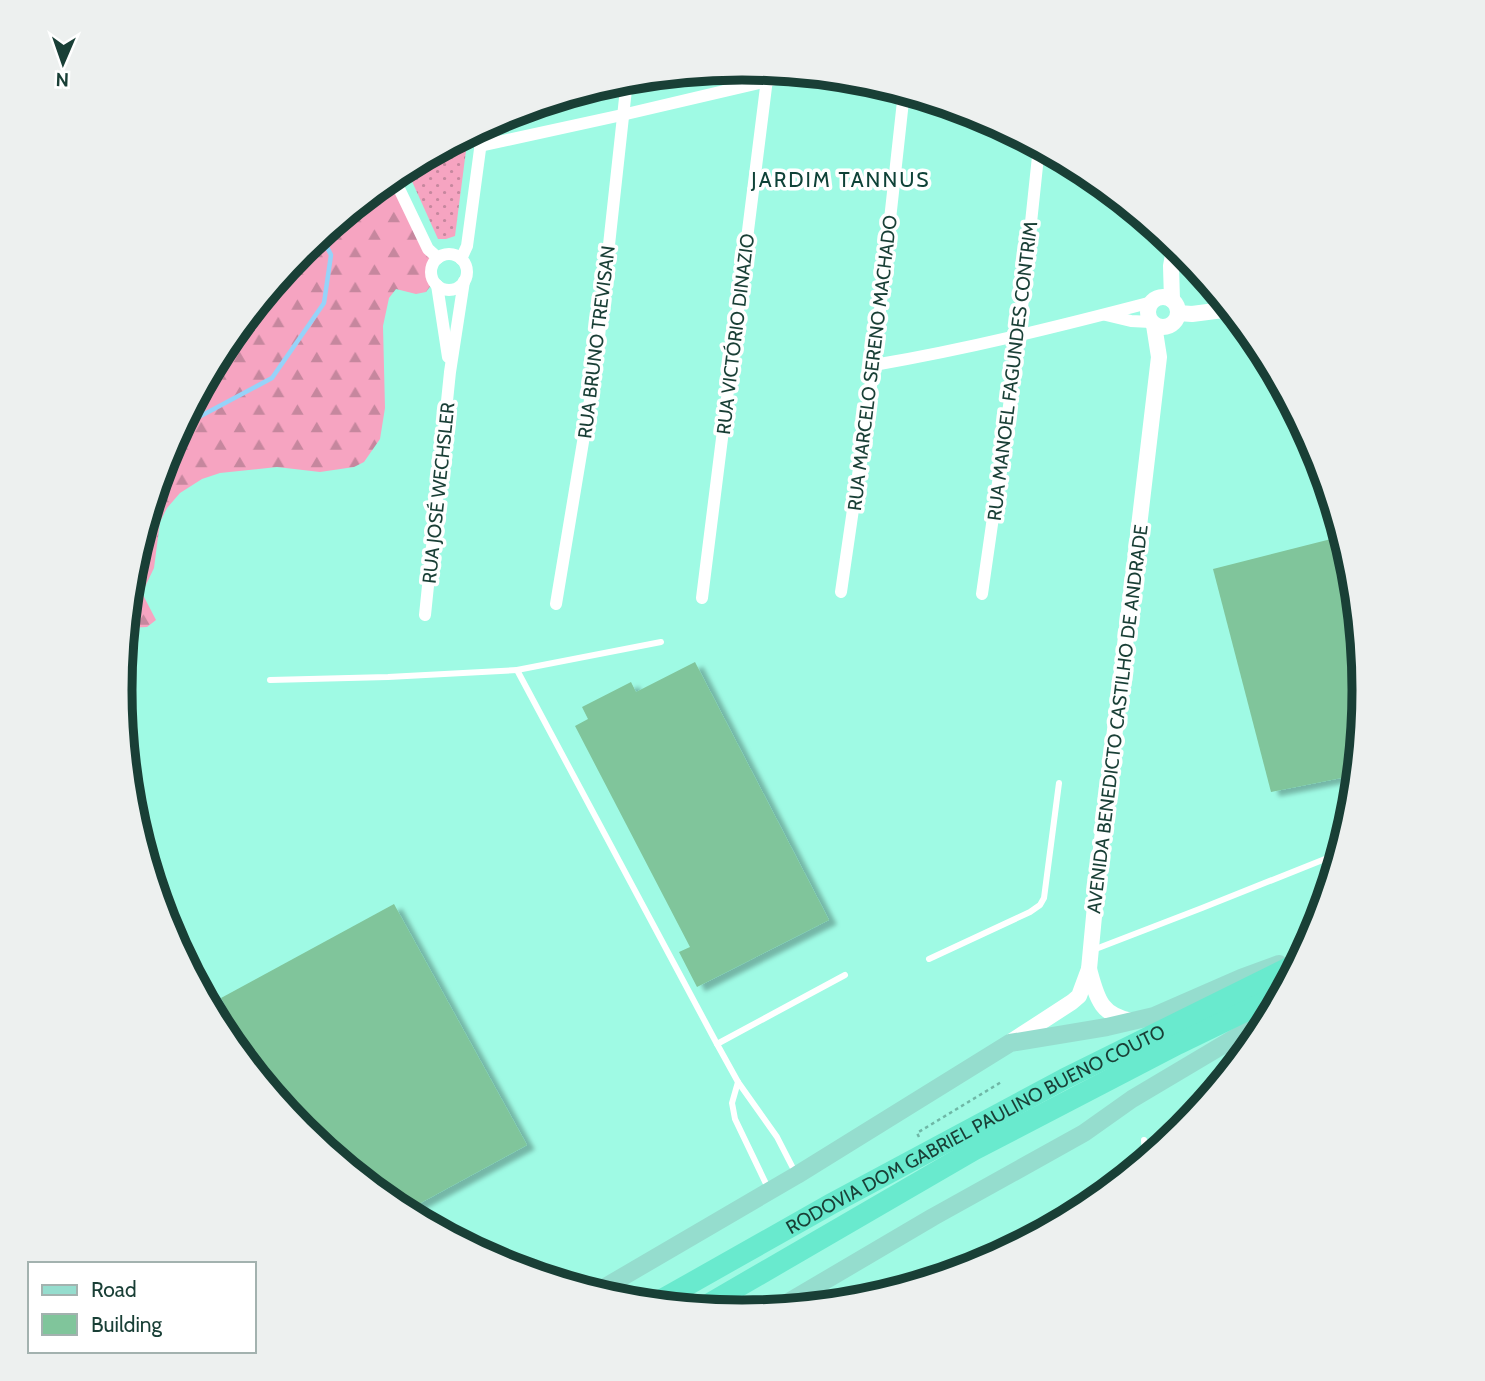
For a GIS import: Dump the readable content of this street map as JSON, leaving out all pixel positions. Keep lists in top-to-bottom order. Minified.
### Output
{"streets":{"highway":["RODOVIA DOM GABRIEL PAULINO BUENO COUTO"],"main road":["AVENIDA BENEDICTO CASTILHO DE ANDRADE"],"street":["RUA VICTÓRIO DINAZIO","RUA BRUNO TREVISAN","RUA MARCELO SERENO MACHADO","RUA MANOEL FAGUNDES CONTRIM","RUA JOSÉ WECHSLER"]},"districts":["JARDIM TANNUS"],"legend":["Road","Building"],"north":"bottom"}
